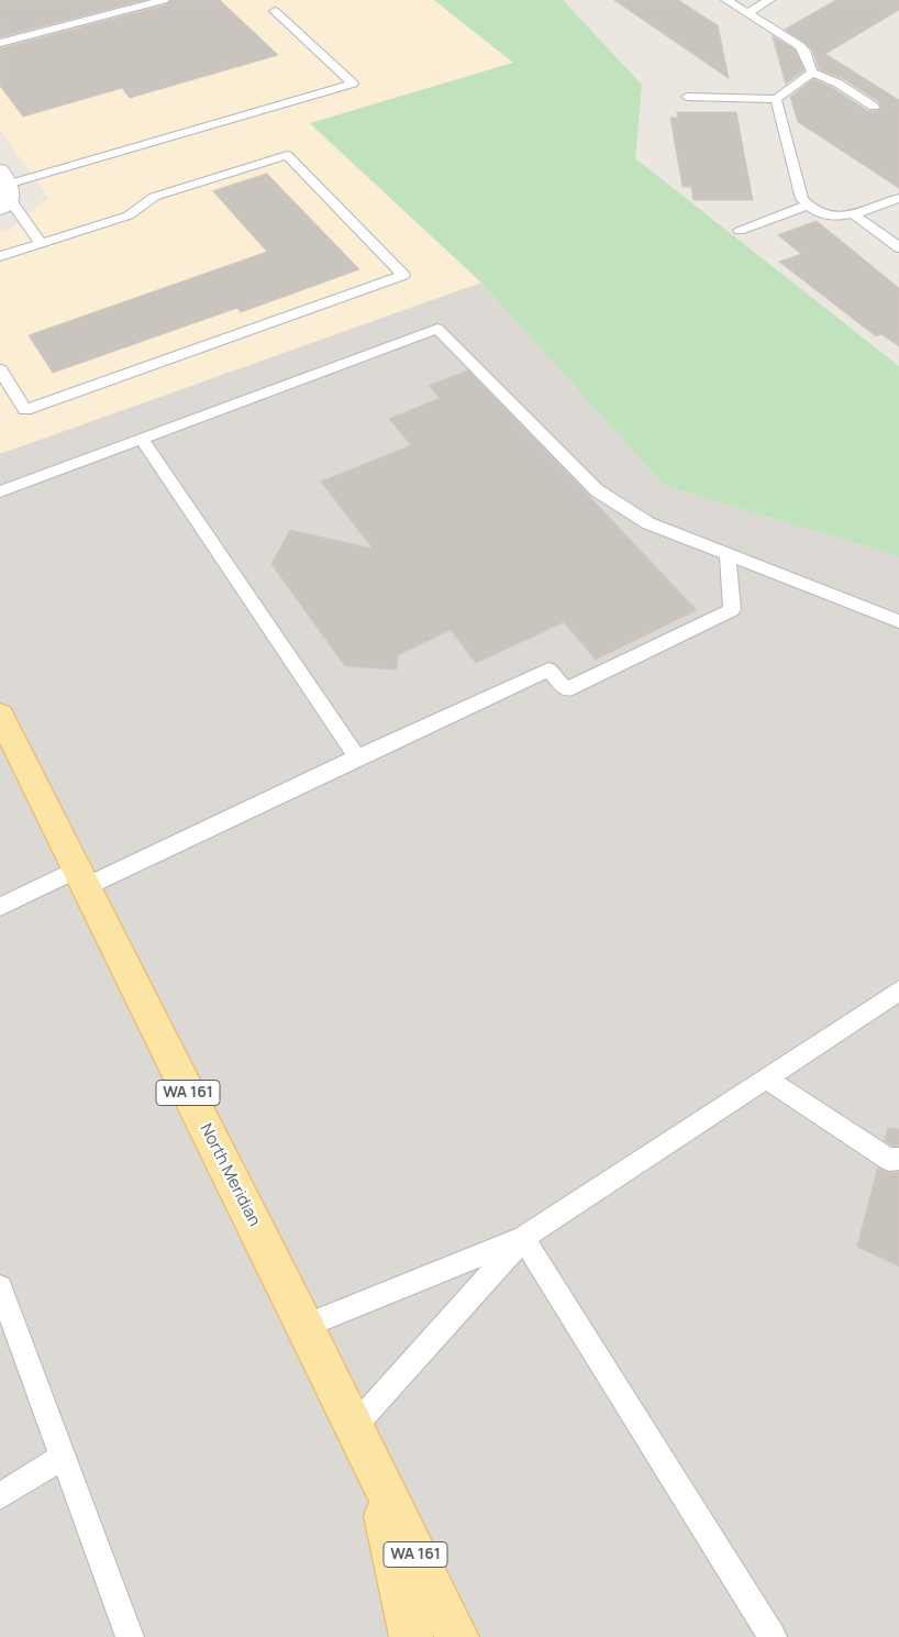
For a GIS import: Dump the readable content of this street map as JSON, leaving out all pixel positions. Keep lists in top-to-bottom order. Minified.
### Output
{"streets":{"main road":["WA 161","North Meridian"]}}
